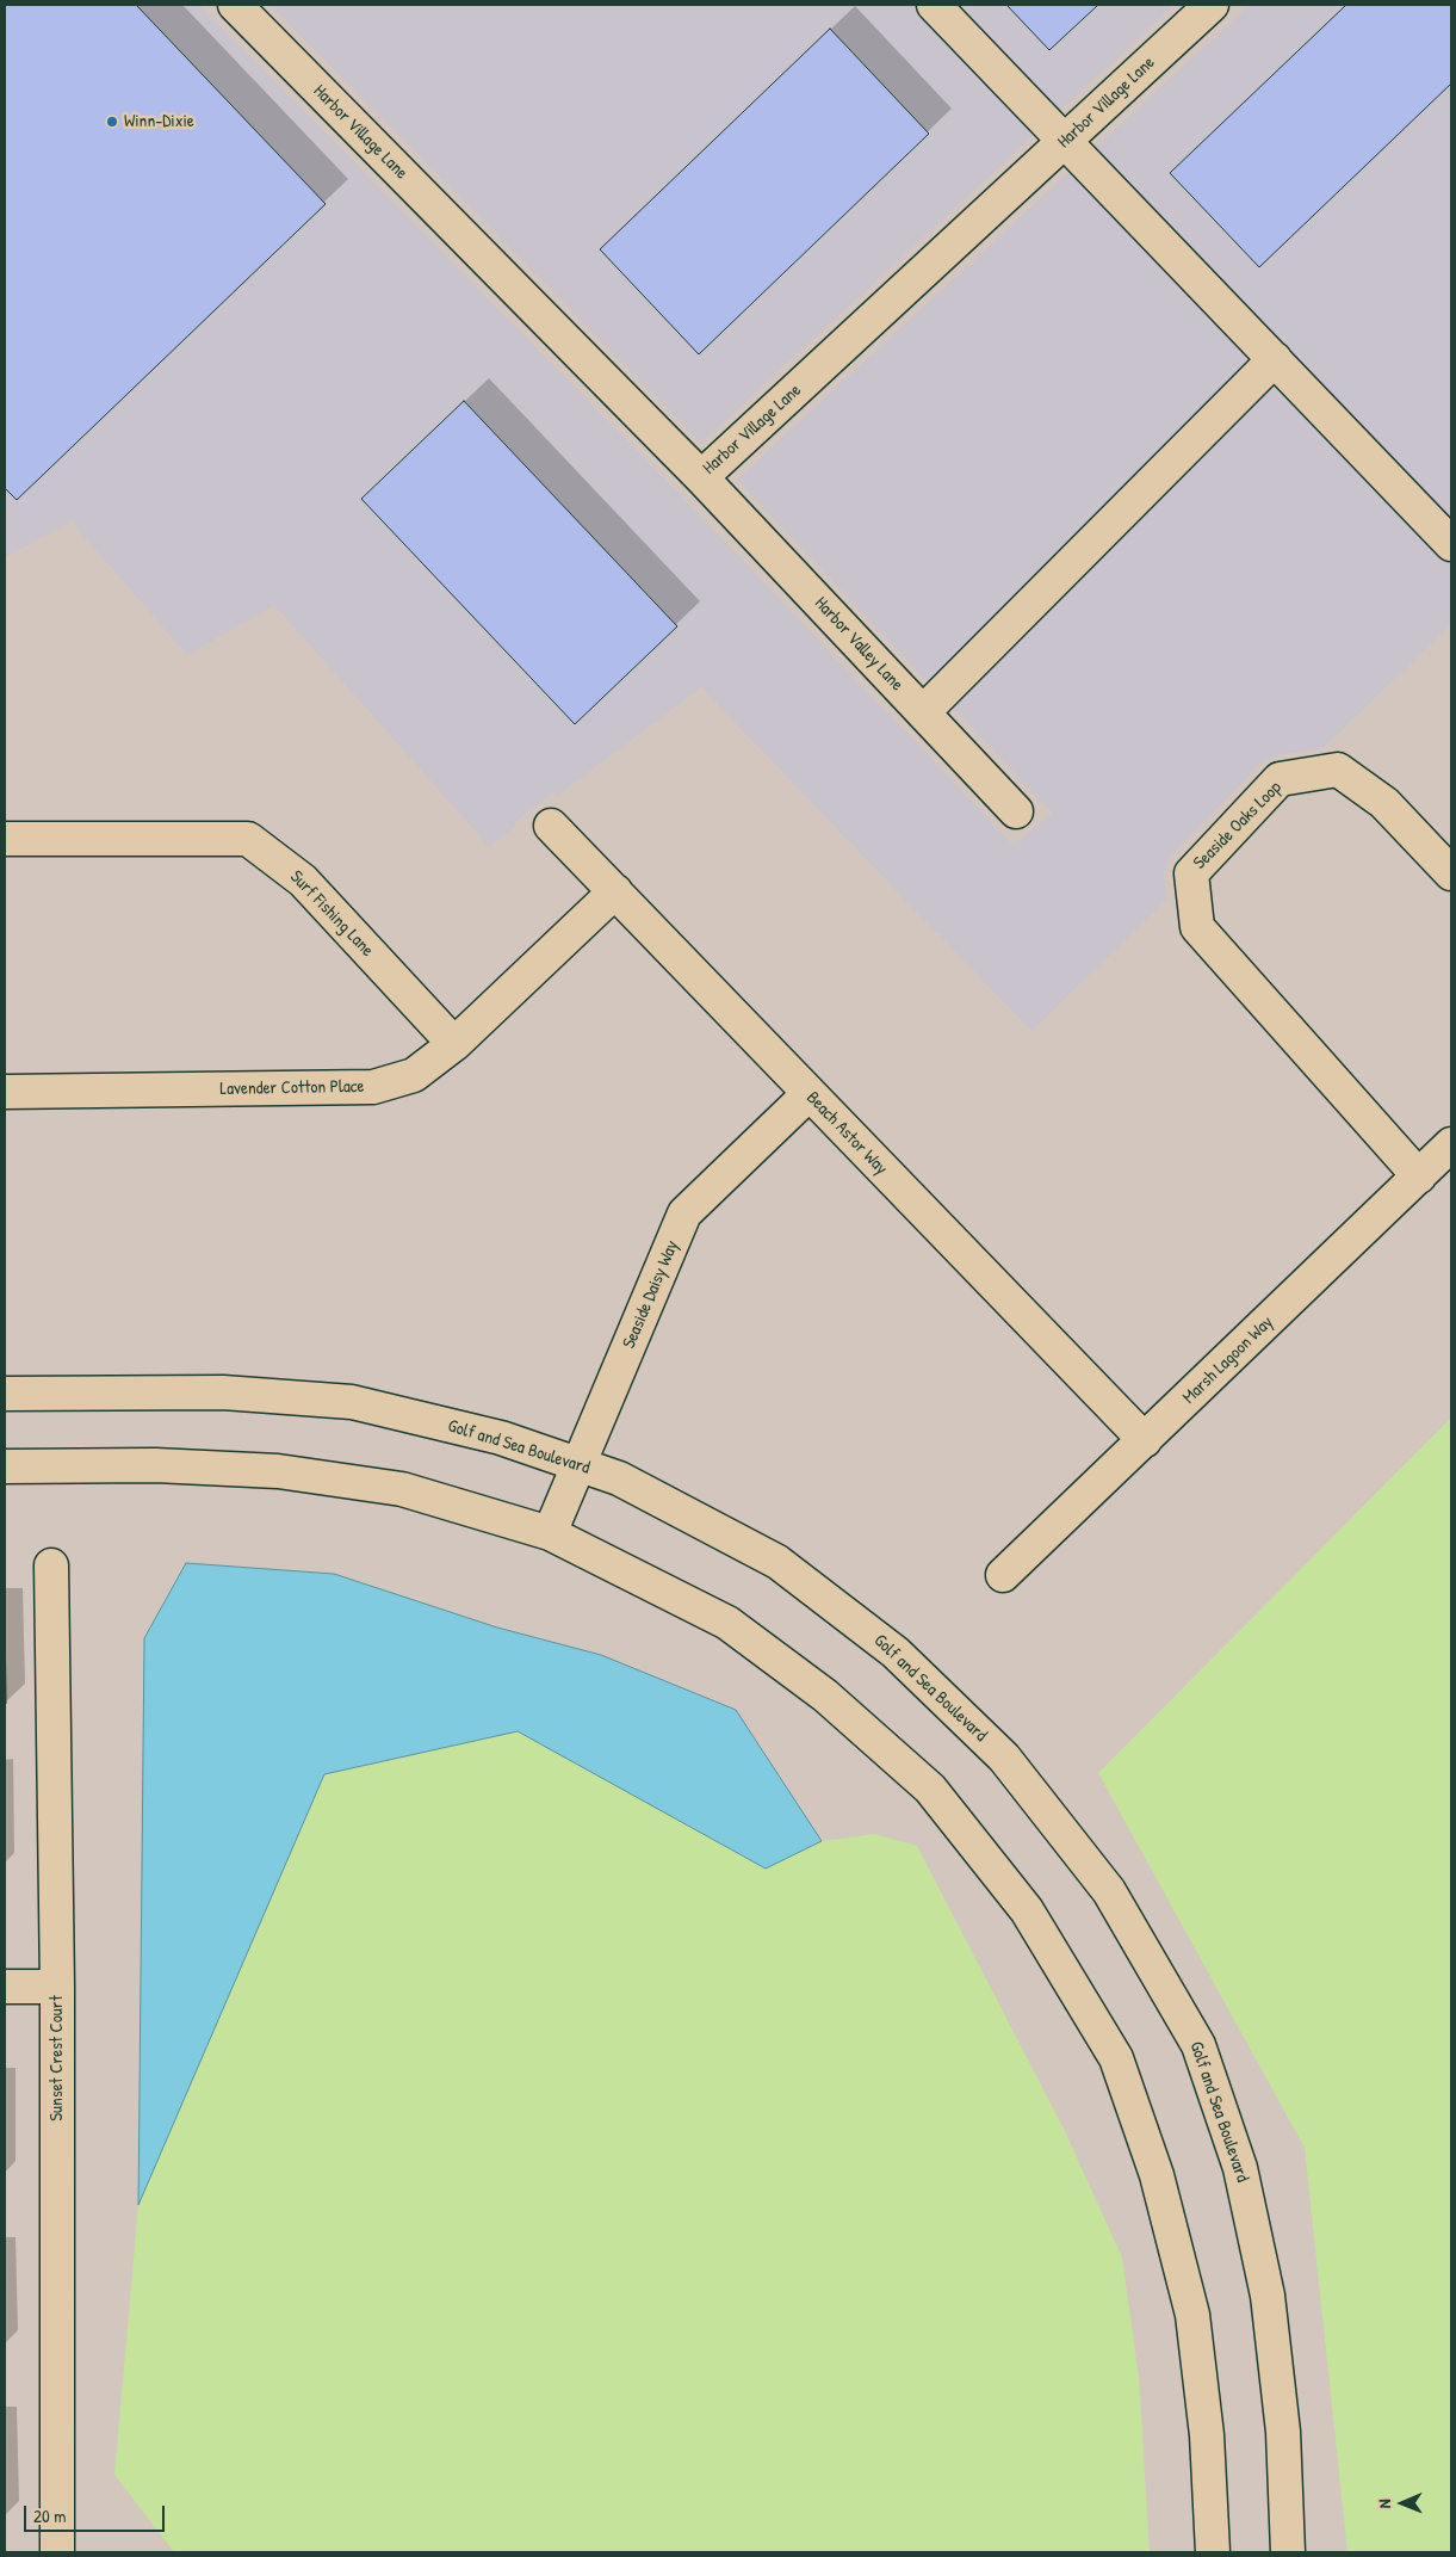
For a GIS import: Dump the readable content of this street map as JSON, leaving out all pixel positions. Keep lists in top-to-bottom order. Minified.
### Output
{"streets":{"street":["Harbor Village Lane","Harbor Valley Lane","Seaside Oaks Loop","Surf Fishing Lane","Lavender Cotton Place","Beach Astor Way","Seaside Daisy Way","Marsh Lagoon Way","Golf and Sea Boulevard","Sunset Crest Court"]},"crossings":[["Harbor Village Lane","Harbor Valley Lane"],["Seaside Oaks Loop","Marsh Lagoon Way"],["Surf Fishing Lane","Lavender Cotton Place"],["Lavender Cotton Place","Beach Astor Way"],["Beach Astor Way","Seaside Daisy Way"],["Beach Astor Way","Marsh Lagoon Way"],["Seaside Daisy Way","Golf and Sea Boulevard"]],"places":["Winn-Dixie"],"scale_bar":"20 m","north":"left"}
